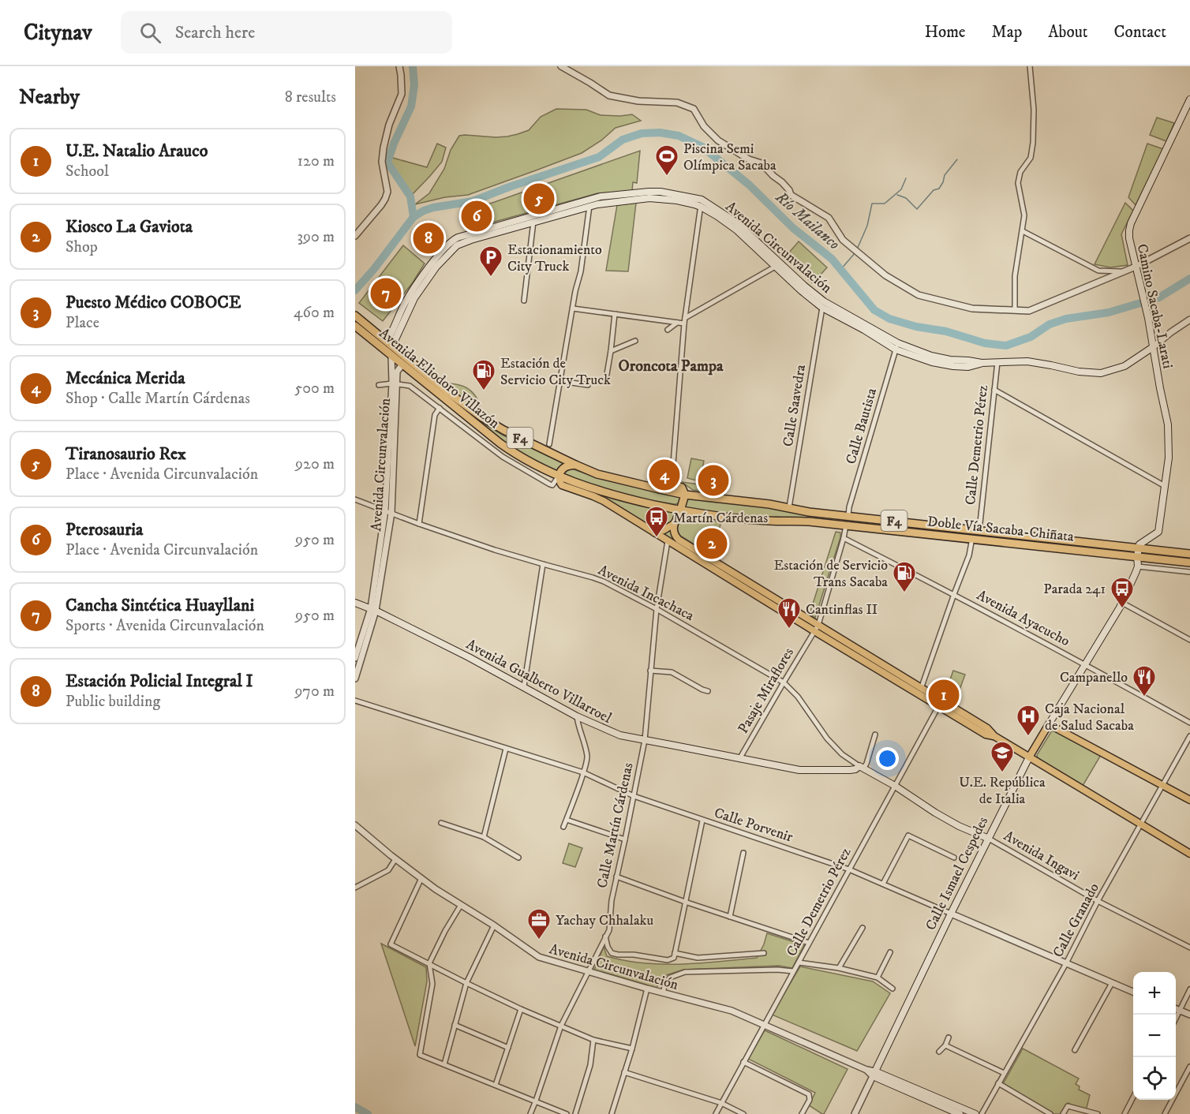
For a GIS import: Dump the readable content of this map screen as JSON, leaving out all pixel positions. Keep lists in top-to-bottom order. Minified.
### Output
{"streets":{"highway":["Avenida Eliodoro Villazón","F4","Doble Vía Sacaba-Chiñata"],"main road":["Avenida Circunvalación","Camino Sacaba-Larati","Avenida Gualberto Villarroel","Avenida Ingavi","Calle Ismael Cespedes"],"street":["Calle Saavedra","Calle Bautista","Calle Demetrio Pérez","Avenida Incachaca","Avenida Ayacucho","Pasaje Miraflores","Calle Porvenir","Calle Martín Cárdenas","Calle Granado"]},"crossings":[["Avenida Circunvalación","Camino Sacaba-Larati"],["Avenida Circunvalación","Avenida Eliodoro Villazón"],["Avenida Circunvalación","Calle Saavedra"],["Avenida Circunvalación","Calle Bautista"],["Avenida Circunvalación","Calle Demetrio Pérez"],["Avenida Circunvalación","Avenida Incachaca"],["Avenida Circunvalación","Avenida Gualberto Villarroel"],["Avenida Circunvalación","Calle Martín Cárdenas"],["Avenida Circunvalación","Calle Ismael Cespedes"],["Camino Sacaba-Larati","Doble Vía Sacaba-Chiñata"],["Camino Sacaba-Larati","Calle Ismael Cespedes"],["Avenida Eliodoro Villazón","Doble Vía Sacaba-Chiñata"],["Calle Saavedra","Doble Vía Sacaba-Chiñata"],["Calle Bautista","Doble Vía Sacaba-Chiñata"],["Calle Demetrio Pérez","Doble Vía Sacaba-Chiñata"],["Calle Demetrio Pérez","Calle Porvenir"],["Calle Demetrio Pérez","Avenida Ingavi"],["Doble Vía Sacaba-Chiñata","Pasaje Miraflores"],["Doble Vía Sacaba-Chiñata","Calle Ismael Cespedes"],["Avenida Incachaca","Avenida Gualberto Villarroel"],["Avenida Incachaca","Pasaje Miraflores"],["Avenida Incachaca","Calle Martín Cárdenas"],["Avenida Incachaca","Avenida Ingavi"],["Avenida Ayacucho","Pasaje Miraflores"],["Avenida Ayacucho","Calle Ismael Cespedes"],["Avenida Gualberto Villarroel","Pasaje Miraflores"],["Avenida Gualberto Villarroel","Calle Martín Cárdenas"],["Avenida Gualberto Villarroel","Avenida Ingavi"],["Calle Porvenir","Calle Martín Cárdenas"],["Calle Porvenir","Calle Ismael Cespedes"],["Calle Porvenir","Calle Granado"],["Avenida Ingavi","Calle Ismael Cespedes"],["Avenida Ingavi","Calle Granado"]],"districts":["Oroncota Pampa"],"water":["Río Mailanco"],"places":{"sports":["Piscina Semi Olímpica Sacaba"],"parking":["Estacionamiento City Truck"],"fuel station":["Estación de Servicio City Truck","Estación de Servicio Trans Sacaba"],"bus stop":["Martín Cárdenas","Parada 241"],"restaurant":["Cantinflas II","Campanello"],"hospital":["Caja Nacional de Salud Sacaba"],"school or university":["U.E. República de Italia"],"office":["Yachay Chhalaku"]},"page":{"header":"Citynav","search":"Search here","nav":["Home","Map","About","Contact"],"heading":["Nearby","8 results"],"list":[{"mark":"1","name":"U.E. Natalio Arauco","note":"School","value":"120 m"},{"mark":"2","name":"Kiosco La Gaviota","note":"Shop","value":"390 m"},{"mark":"3","name":"Puesto Médico COBOCE","note":"Place","value":"460 m"},{"mark":"4","name":"Mecánica Merida","note":"Shop · Calle Martín Cárdenas","value":"500 m"},{"mark":"5","name":"Tiranosaurio Rex","note":"Place · Avenida Circunvalación","value":"920 m"},{"mark":"6","name":"Pterosauria","note":"Place · Avenida Circunvalación","value":"950 m"},{"mark":"7","name":"Cancha Sintética Huayllani","note":"Sports · Avenida Circunvalación","value":"950 m"},{"mark":"8","name":"Estación Policial Integral I","note":"Public building","value":"970 m"}],"pins":["5","6","8","7","4","3","2","1"],"map_buttons":["+","−"]}}
